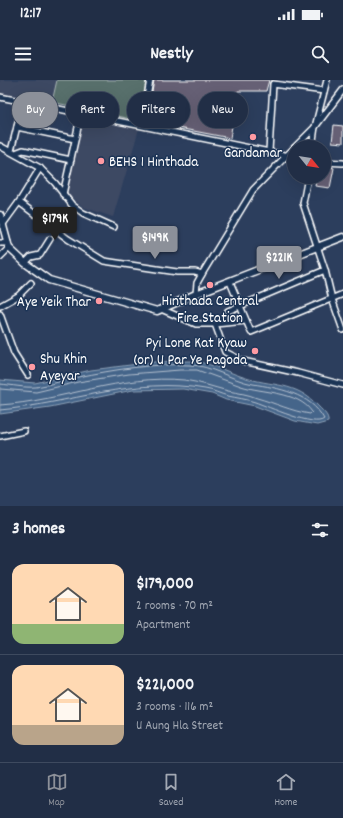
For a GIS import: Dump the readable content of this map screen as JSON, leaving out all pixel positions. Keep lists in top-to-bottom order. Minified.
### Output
{"places":["Gandamar","BEHS 1 Hinthada","Hinthada Central Fire Station","Aye Yeik Thar","Pyi Lone Kat Kyaw (or) U Par Ye Pagoda","Shu Khin Ayeyar"],"north":"bottom right","page":{"status":"12:17","header":"Nestly","chip":["Buy","Rent","Filters","New"],"price":["$179K","$149K","$221K"],"heading":"3 homes","list":[{"name":"$179,000","note":"2 rooms · 70 m² · Apartment"},{"name":"$221,000","note":"3 rooms · 116 m² · U Aung Hla Street"}],"tabs":["Map","Saved","Home"]}}
